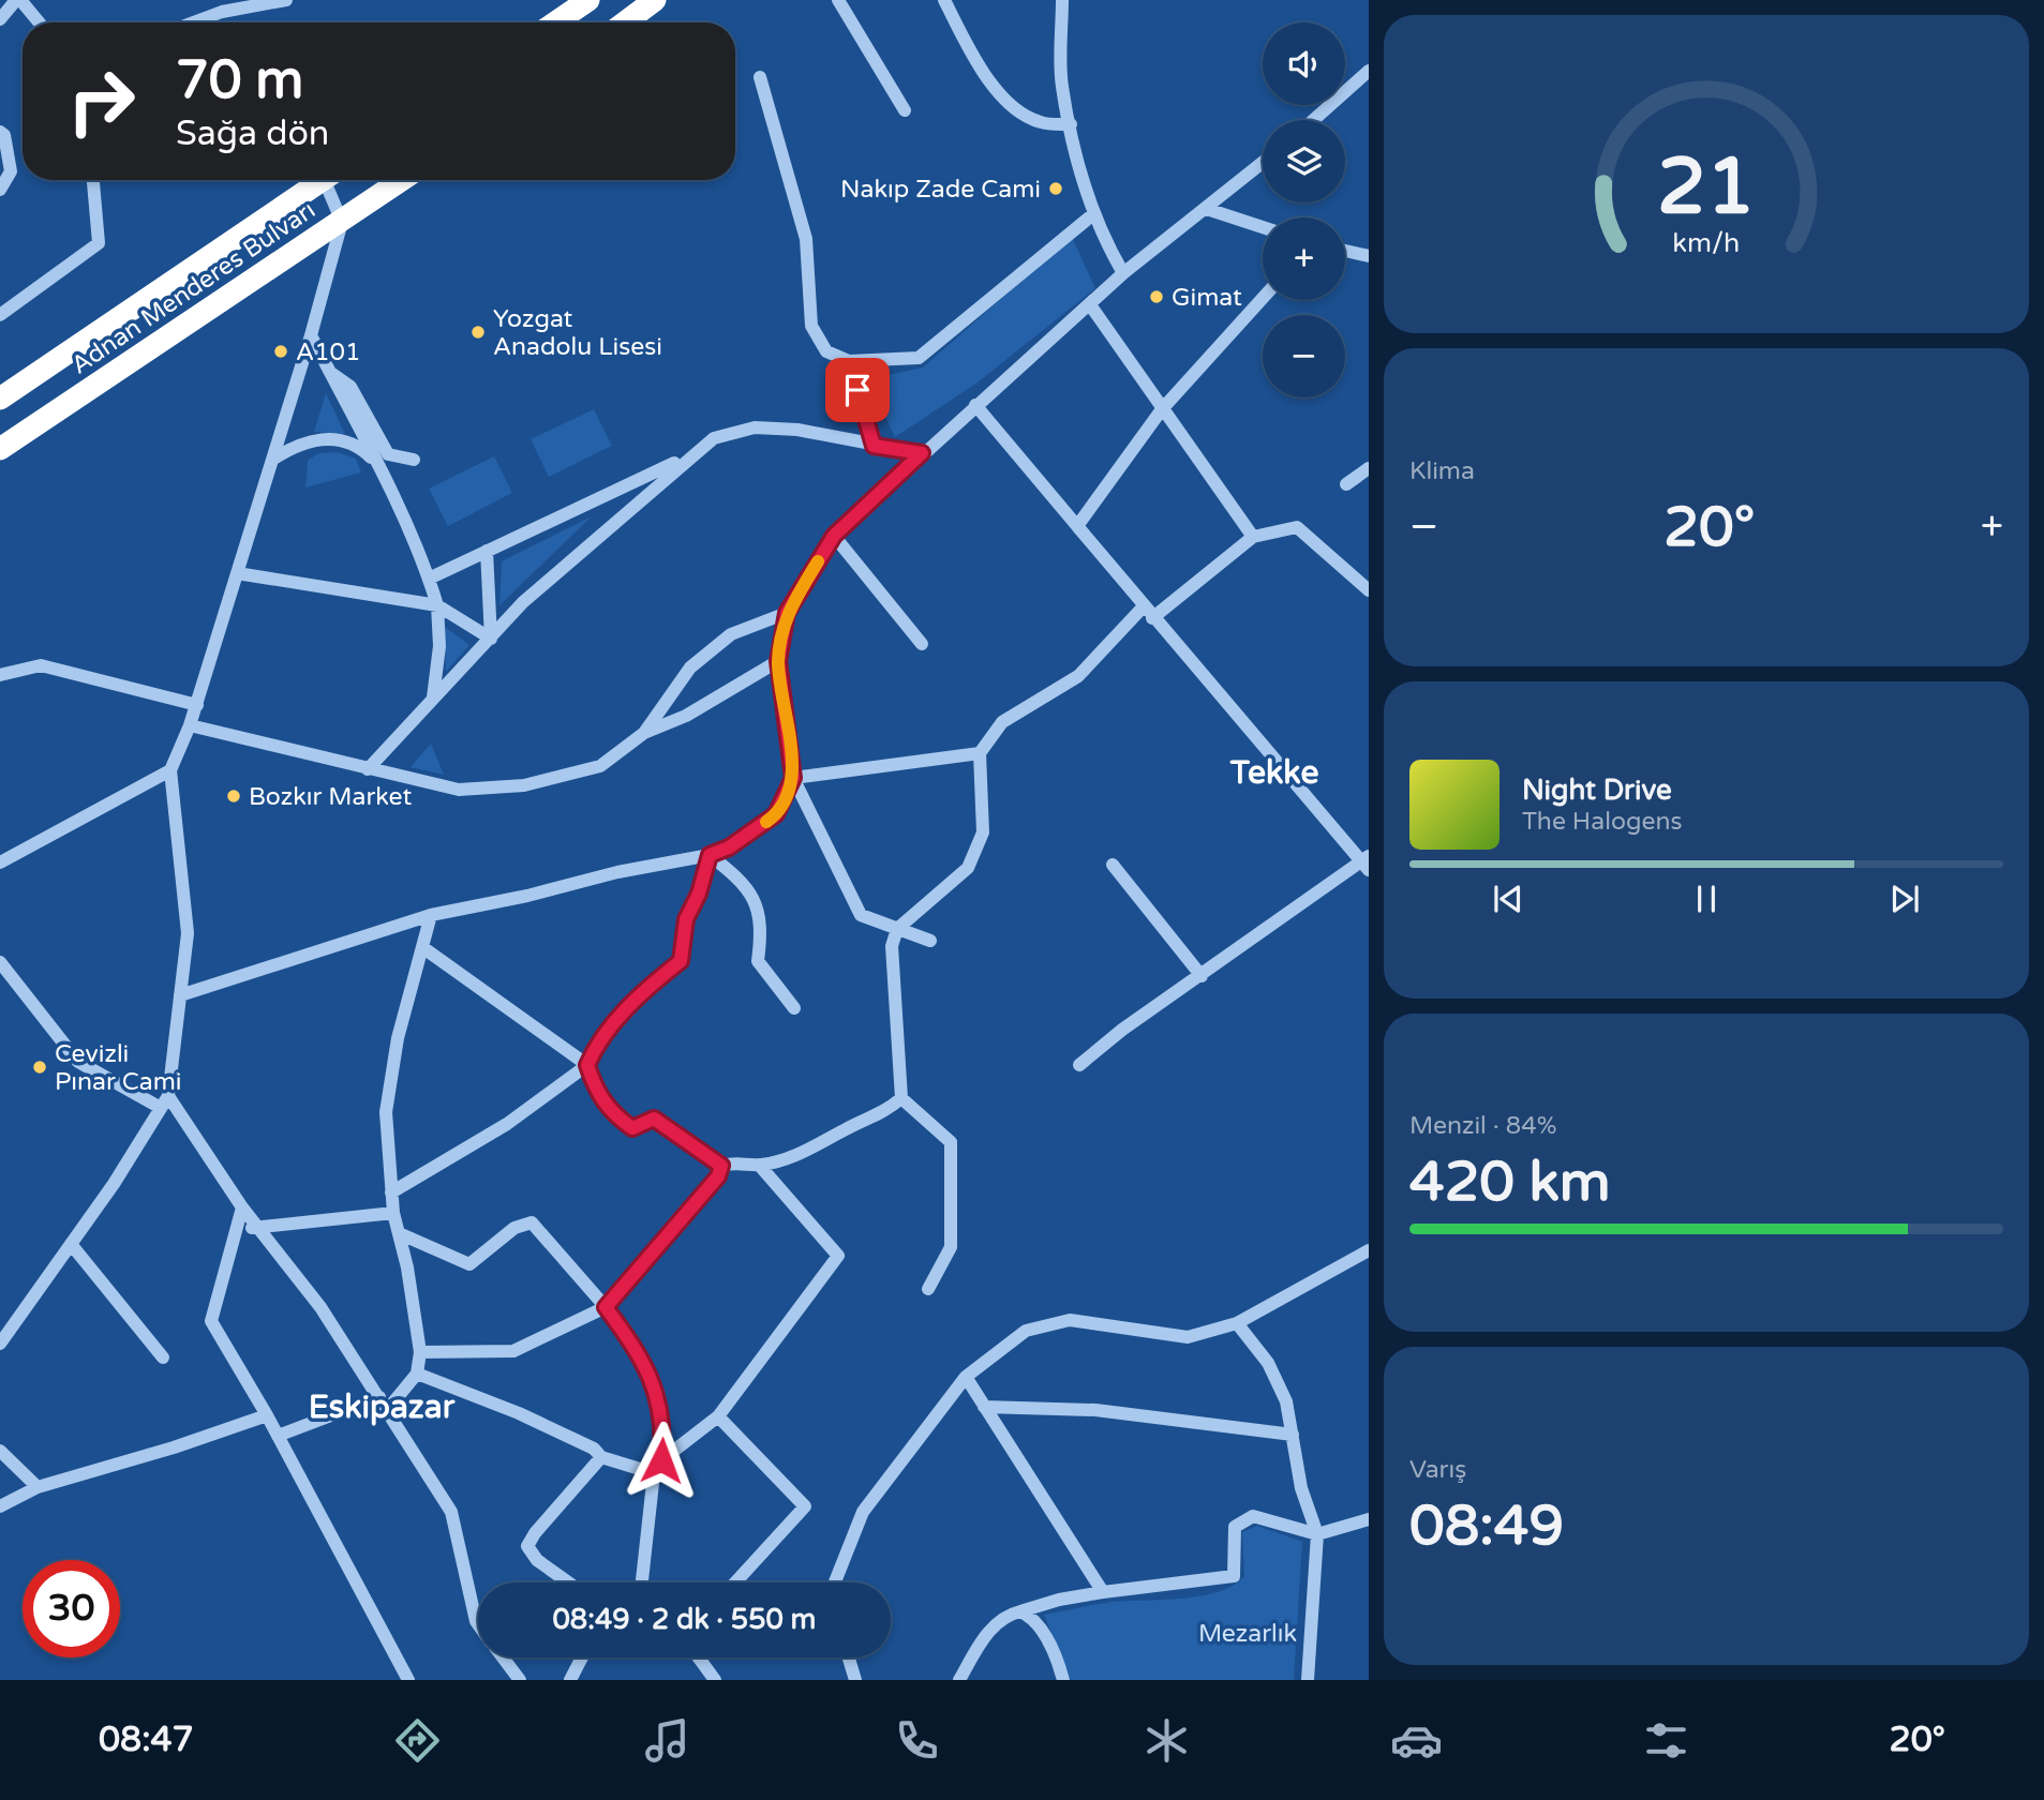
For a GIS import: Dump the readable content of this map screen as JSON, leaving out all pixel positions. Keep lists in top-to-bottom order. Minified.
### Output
{"streets":{"highway":["Adnan Menderes Bulvarı"]},"districts":["Tekke","Eskipazar"],"parks":["Mezarlık"],"places":["Nakıp Zade Cami","Gimat","Yozgat Anadolu Lisesi","A101","Bozkır Market","Cevizli Pınar Cami"],"page":{"map_buttons":["+","−"],"turn":["70 m","Sağa dön"],"tile":["Klima",["Menzil · 84%","420 km"],["Varış","08:49"]],"heat":["−","20°","+"],"song":["Night Drive","The Halogens"],"limit":"30","trip":"08:49 · 2 dk · 550 m","tabs":["08:47","20°"],"gauge":["21","km/h"]}}
